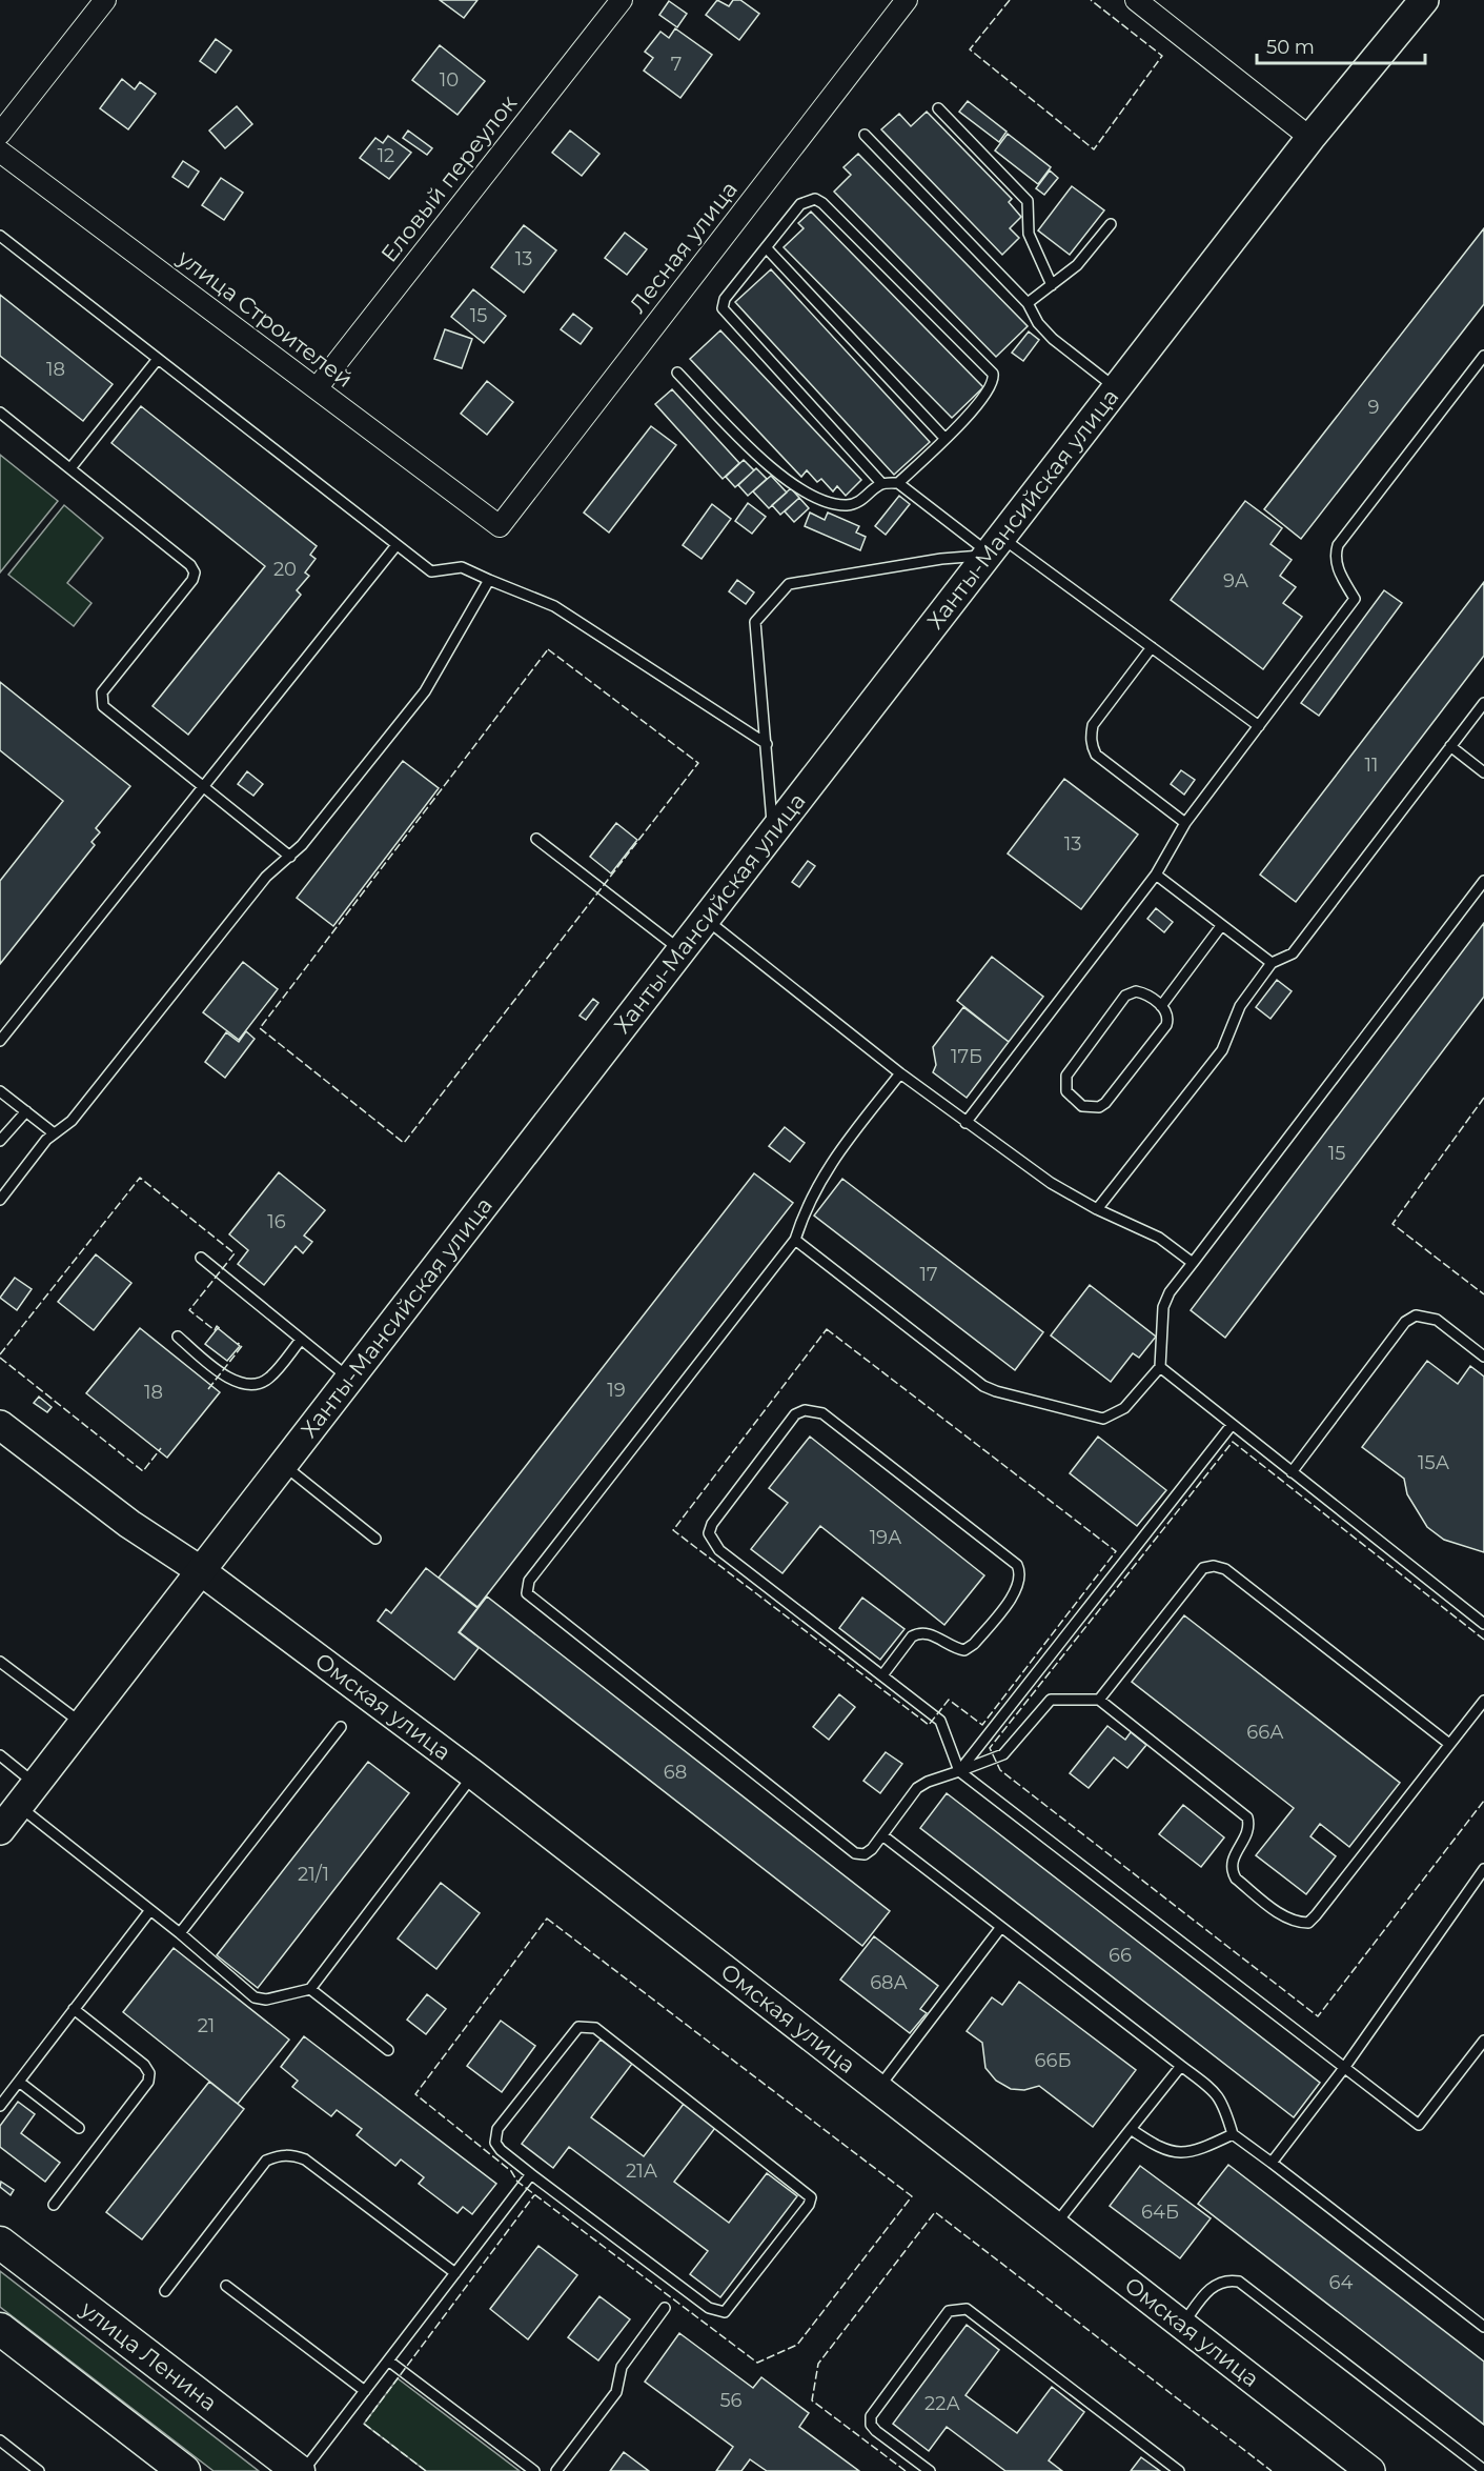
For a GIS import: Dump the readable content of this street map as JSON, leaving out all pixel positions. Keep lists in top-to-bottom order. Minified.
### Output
{"streets":{"main road":["Ханты-Мансийская улица","Омская улица","улица Ленина"],"street":["Еловый переулок","Лесная улица","улица Строителей"]},"crossings":[["Еловый переулок","улица Строителей"],["Лесная улица","улица Строителей"],["Ханты-Мансийская улица","Омская улица"]],"house_numbers":["7","10","12","13","15","18","9","20","9А","11","13","17Б","15","16","17","19","18","15А","19А","66А","68","21/1","66","68А","21","66Б","21А","64Б","64","56","22А"],"scale_bar":"50 m"}
